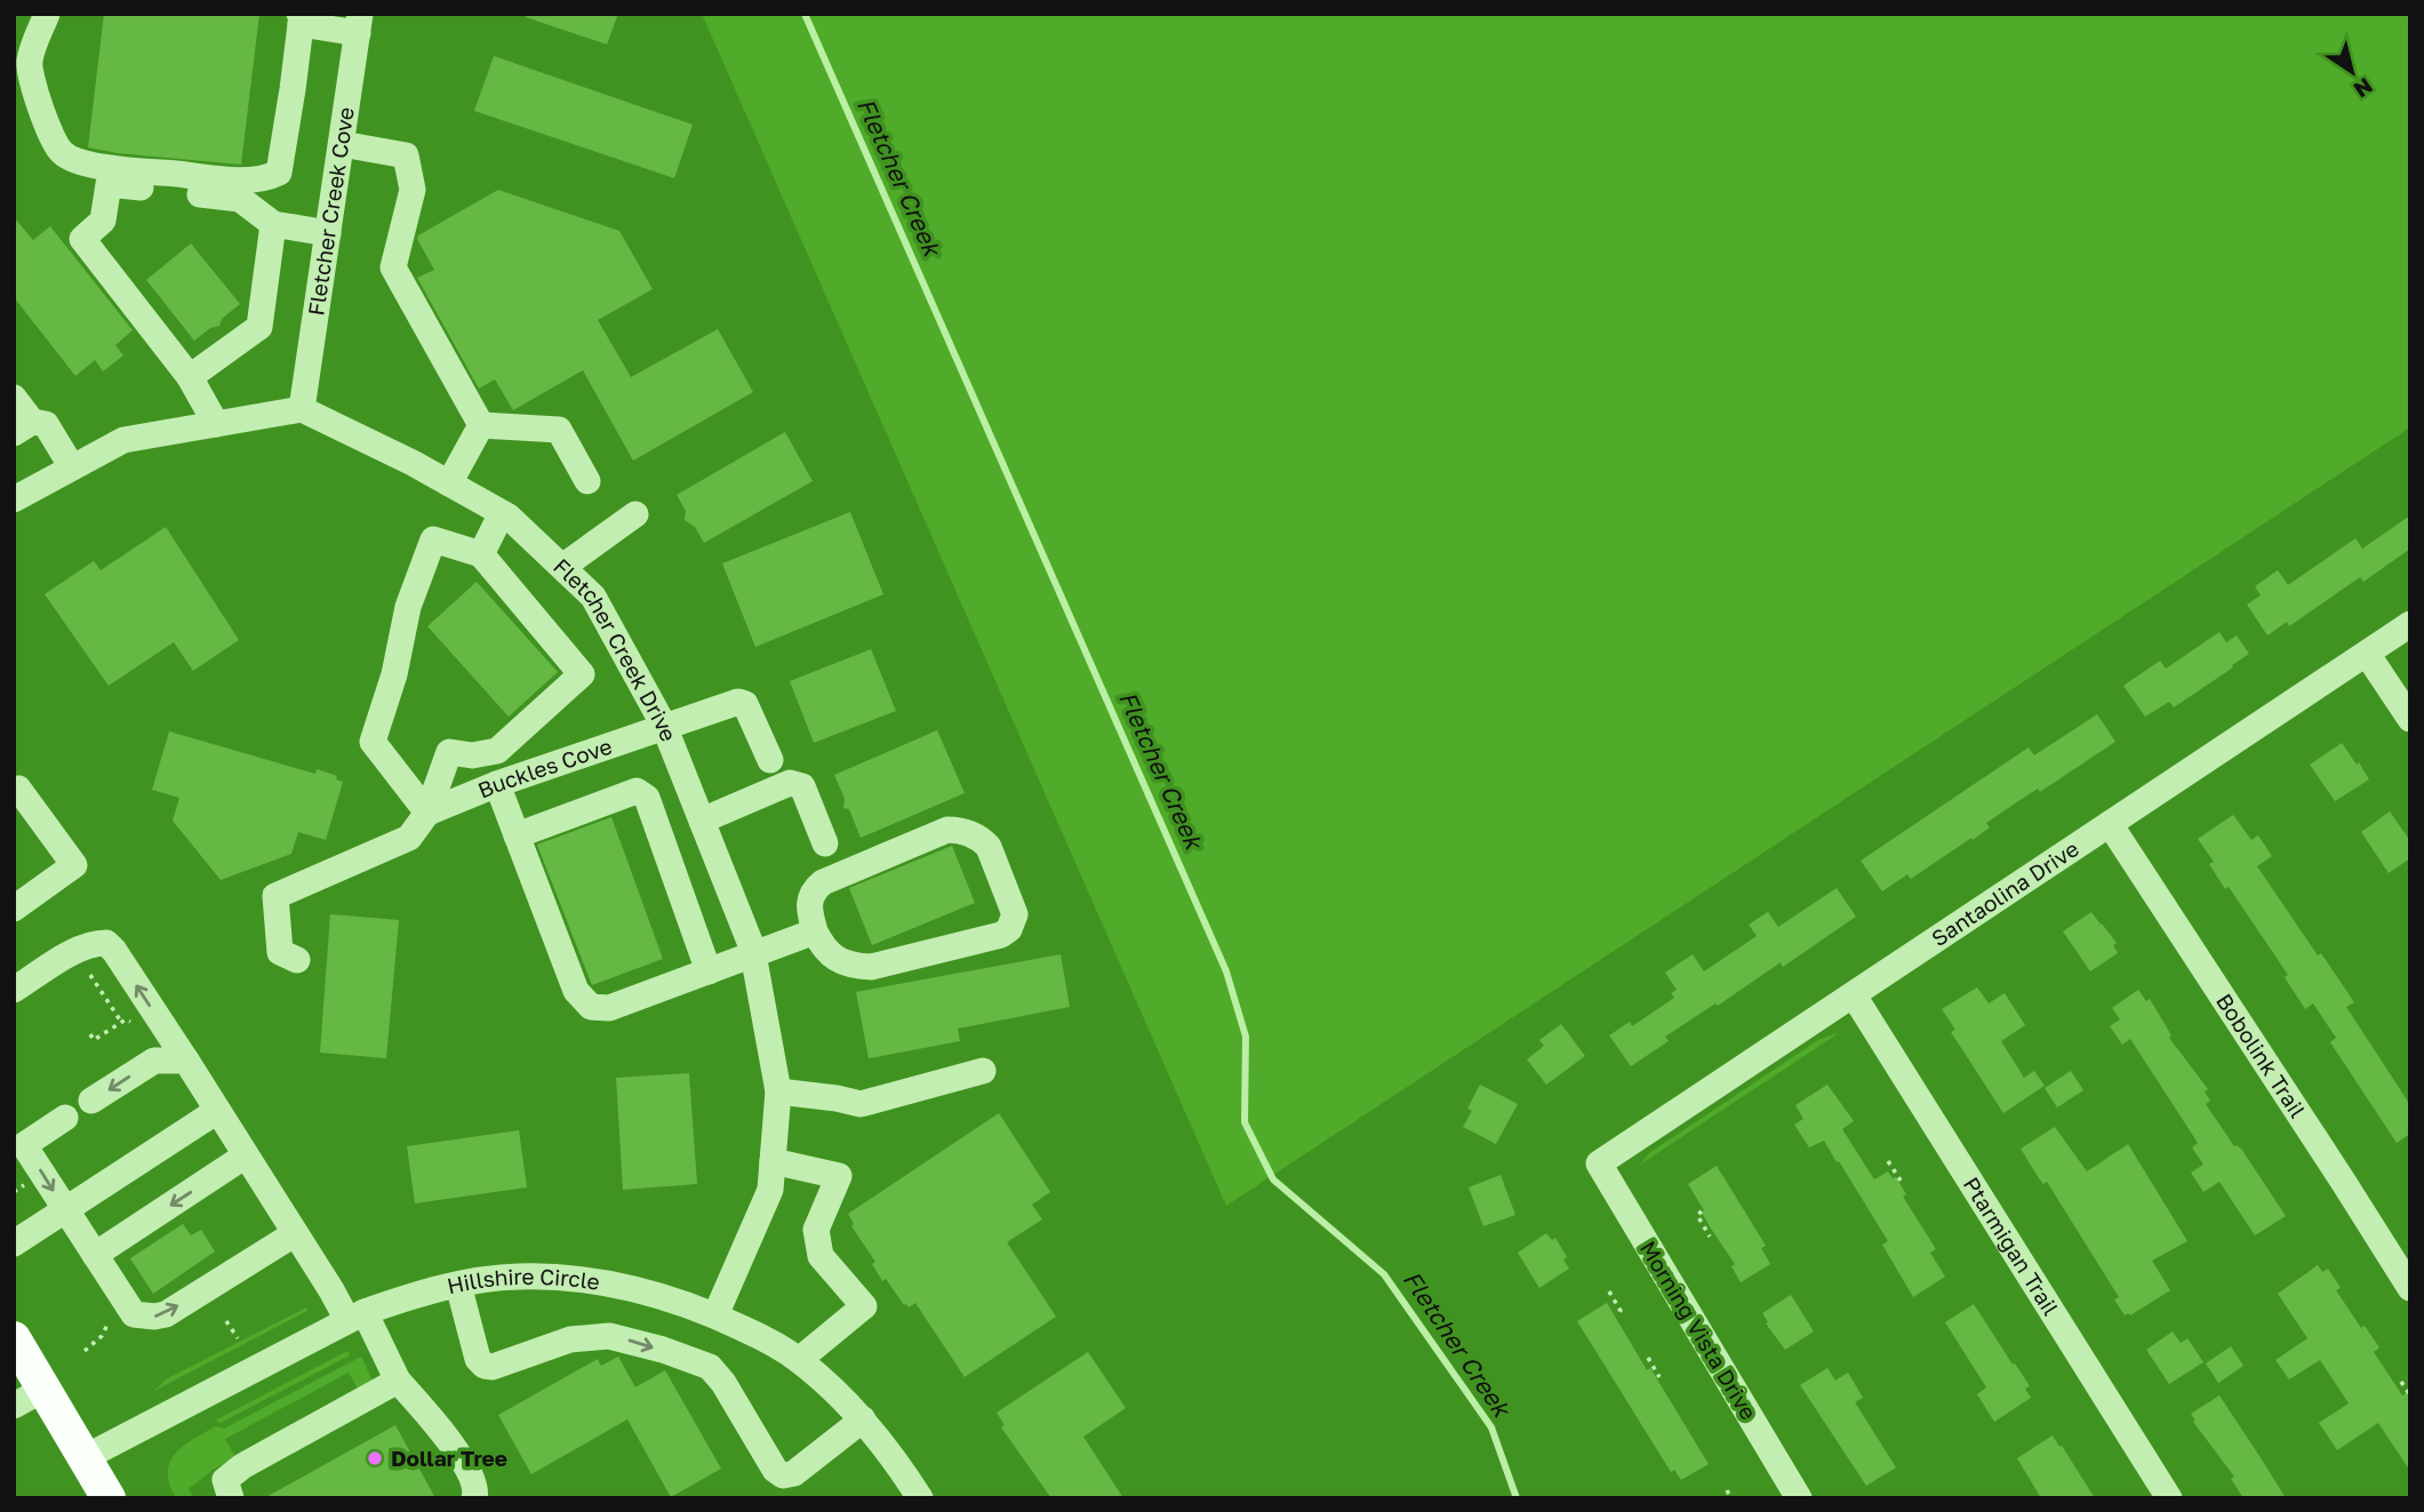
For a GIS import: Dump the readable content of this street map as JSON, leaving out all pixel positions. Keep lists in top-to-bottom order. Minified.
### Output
{"streets":{"street":["Fletcher Creek Cove","Fletcher Creek Drive","Buckles Cove","Santaolina Drive","Bobolink Trail","Ptarmigan Trail","Hillshire Circle","Morning Vista Drive"]},"crossings":[["Fletcher Creek Cove","Fletcher Creek Drive"],["Fletcher Creek Drive","Buckles Cove"],["Fletcher Creek Drive","Hillshire Circle"],["Santaolina Drive","Bobolink Trail"],["Santaolina Drive","Ptarmigan Trail"],["Santaolina Drive","Morning Vista Drive"]],"water":["Fletcher Creek"],"places":["Dollar Tree"],"north":"bottom right"}
